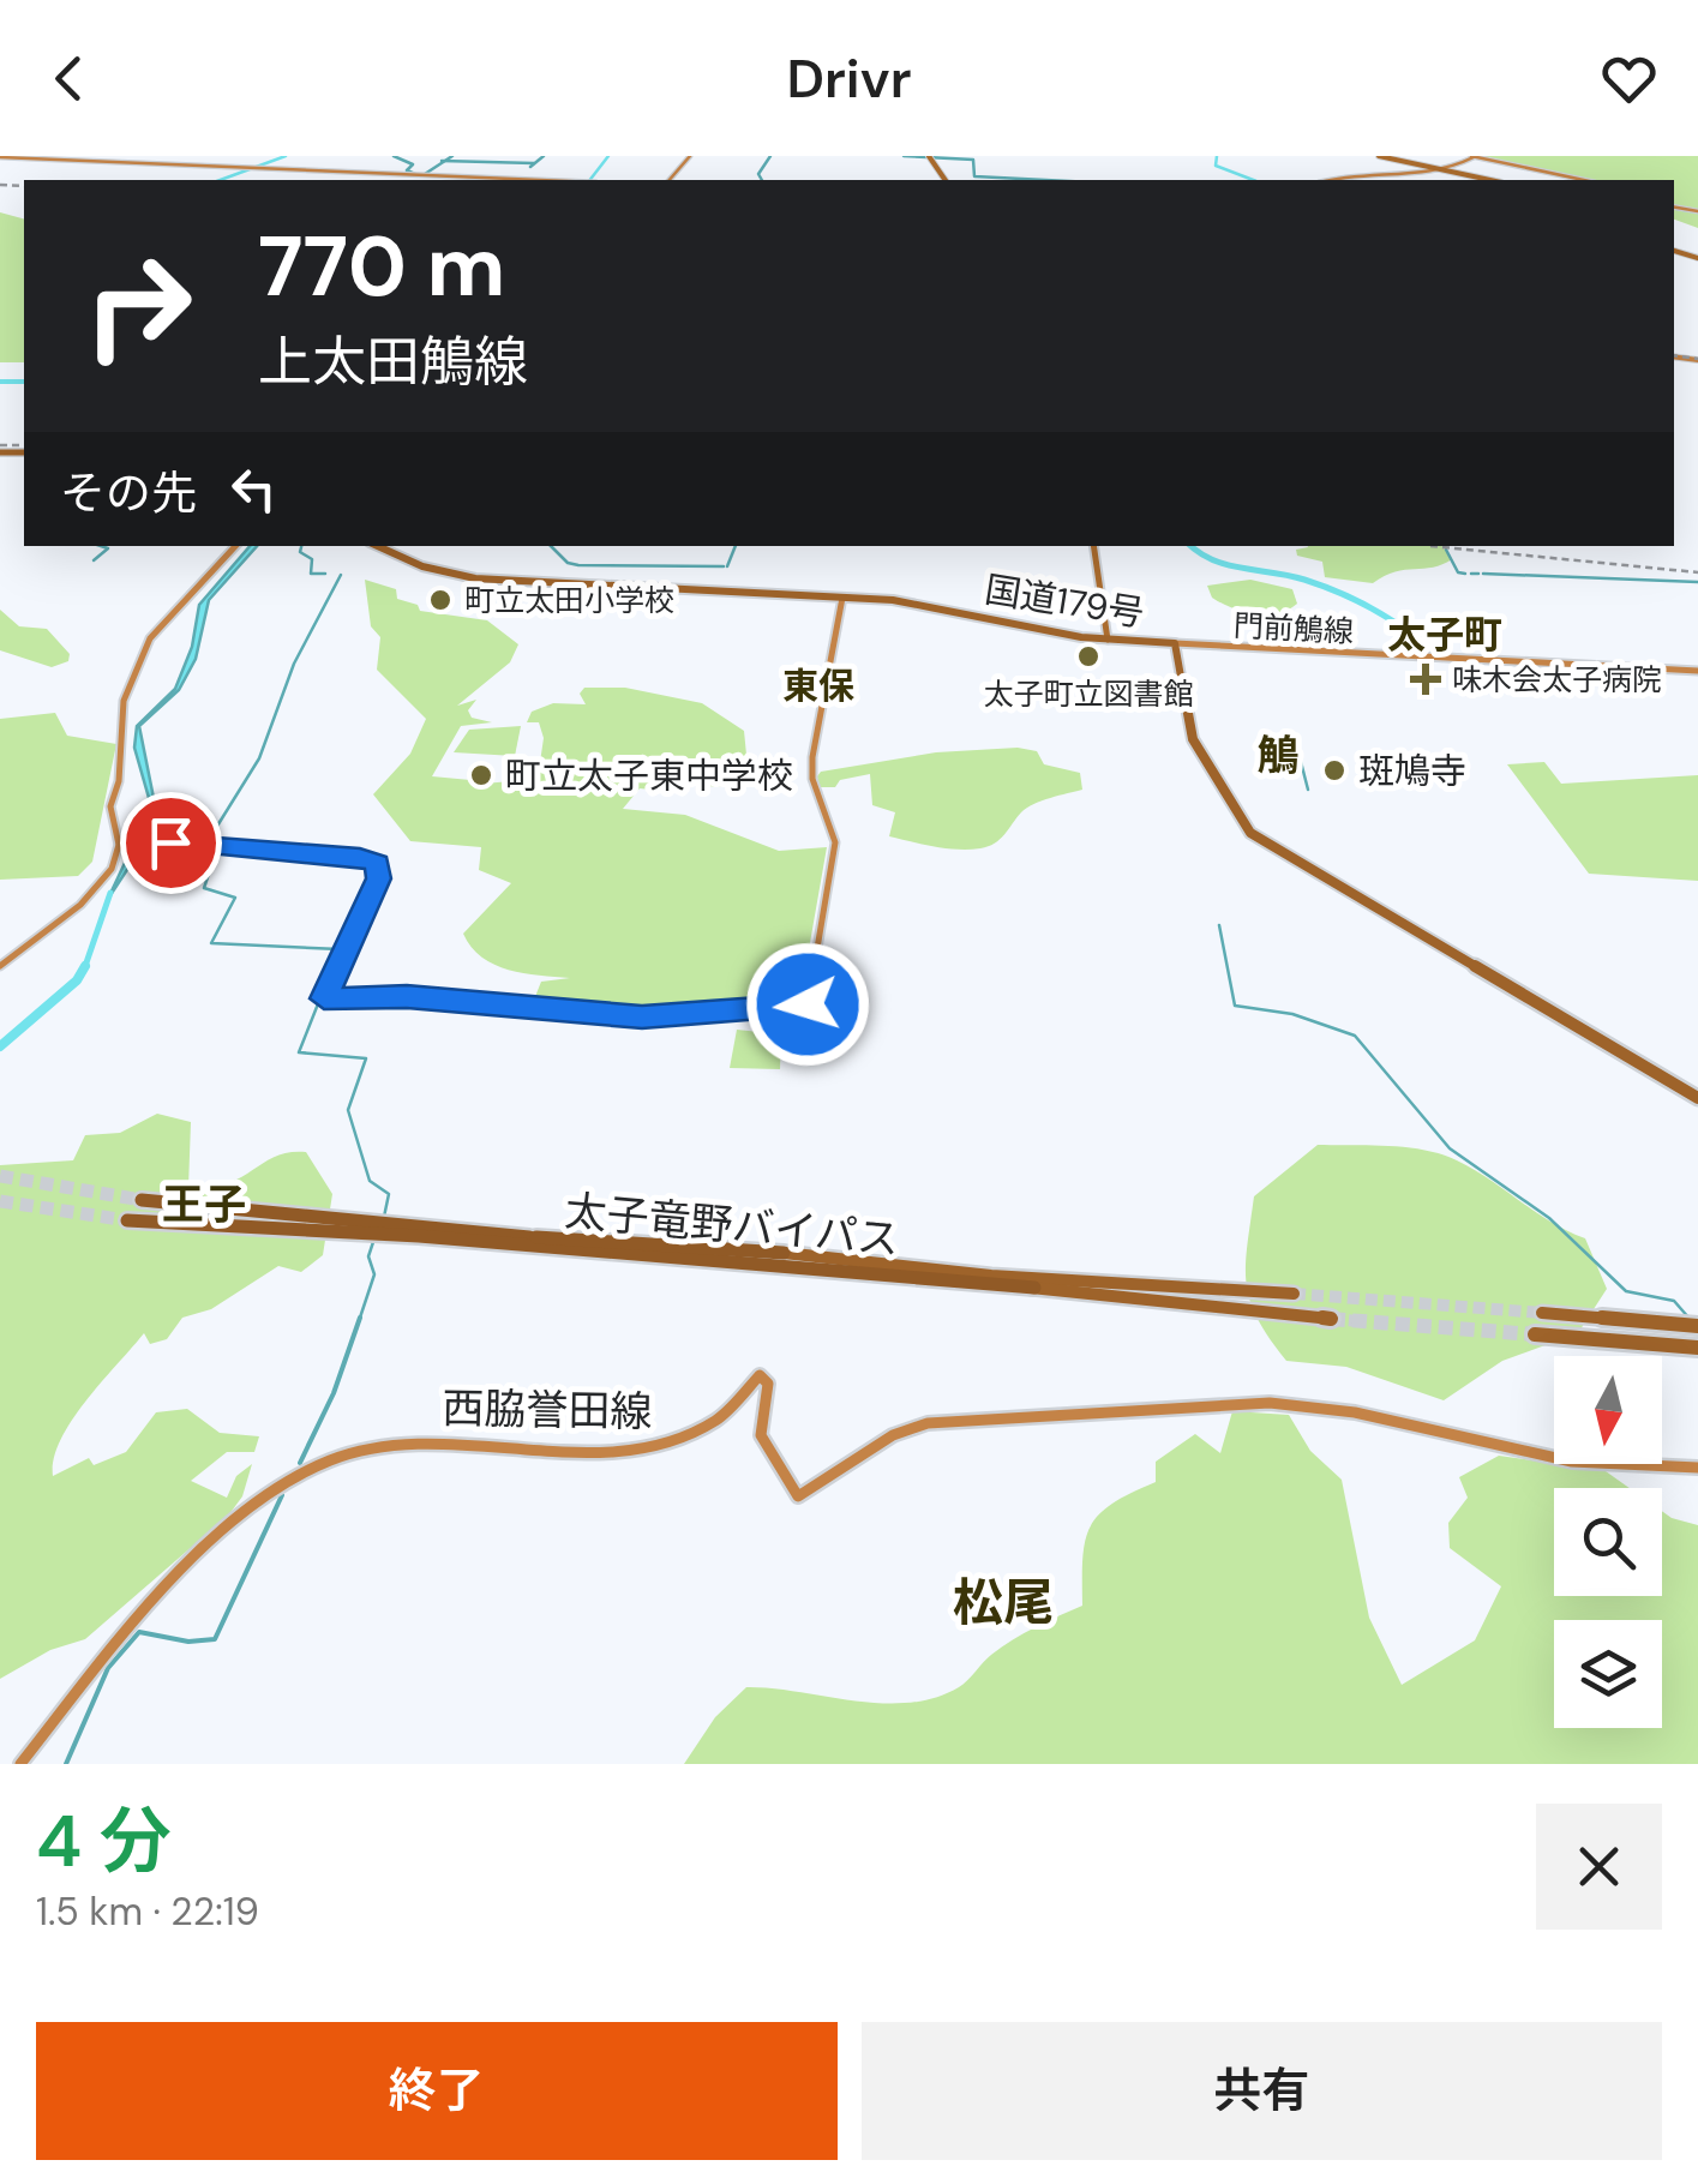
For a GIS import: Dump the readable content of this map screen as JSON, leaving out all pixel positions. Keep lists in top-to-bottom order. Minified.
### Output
{"streets":{"highway":["国道179号","太子竜野バイパス"],"main road":["門前鵤線","西脇誉田線"]},"crossings":[["国道179号","門前鵤線"]],"districts":["太子町","東保","鵤","王子","松尾"],"places":{"other":["町立太田小学校","太子町立図書館","斑鳩寺","町立太子東中学校"],"health":["味木会太子病院"]},"north":"bottom","page":{"header":"Drivr","turn":["770 m","上太田鵤線"],"then":"その先","heading":["4 分","1.5 km · 22:19"],"buttons":["終了","共有"]}}
